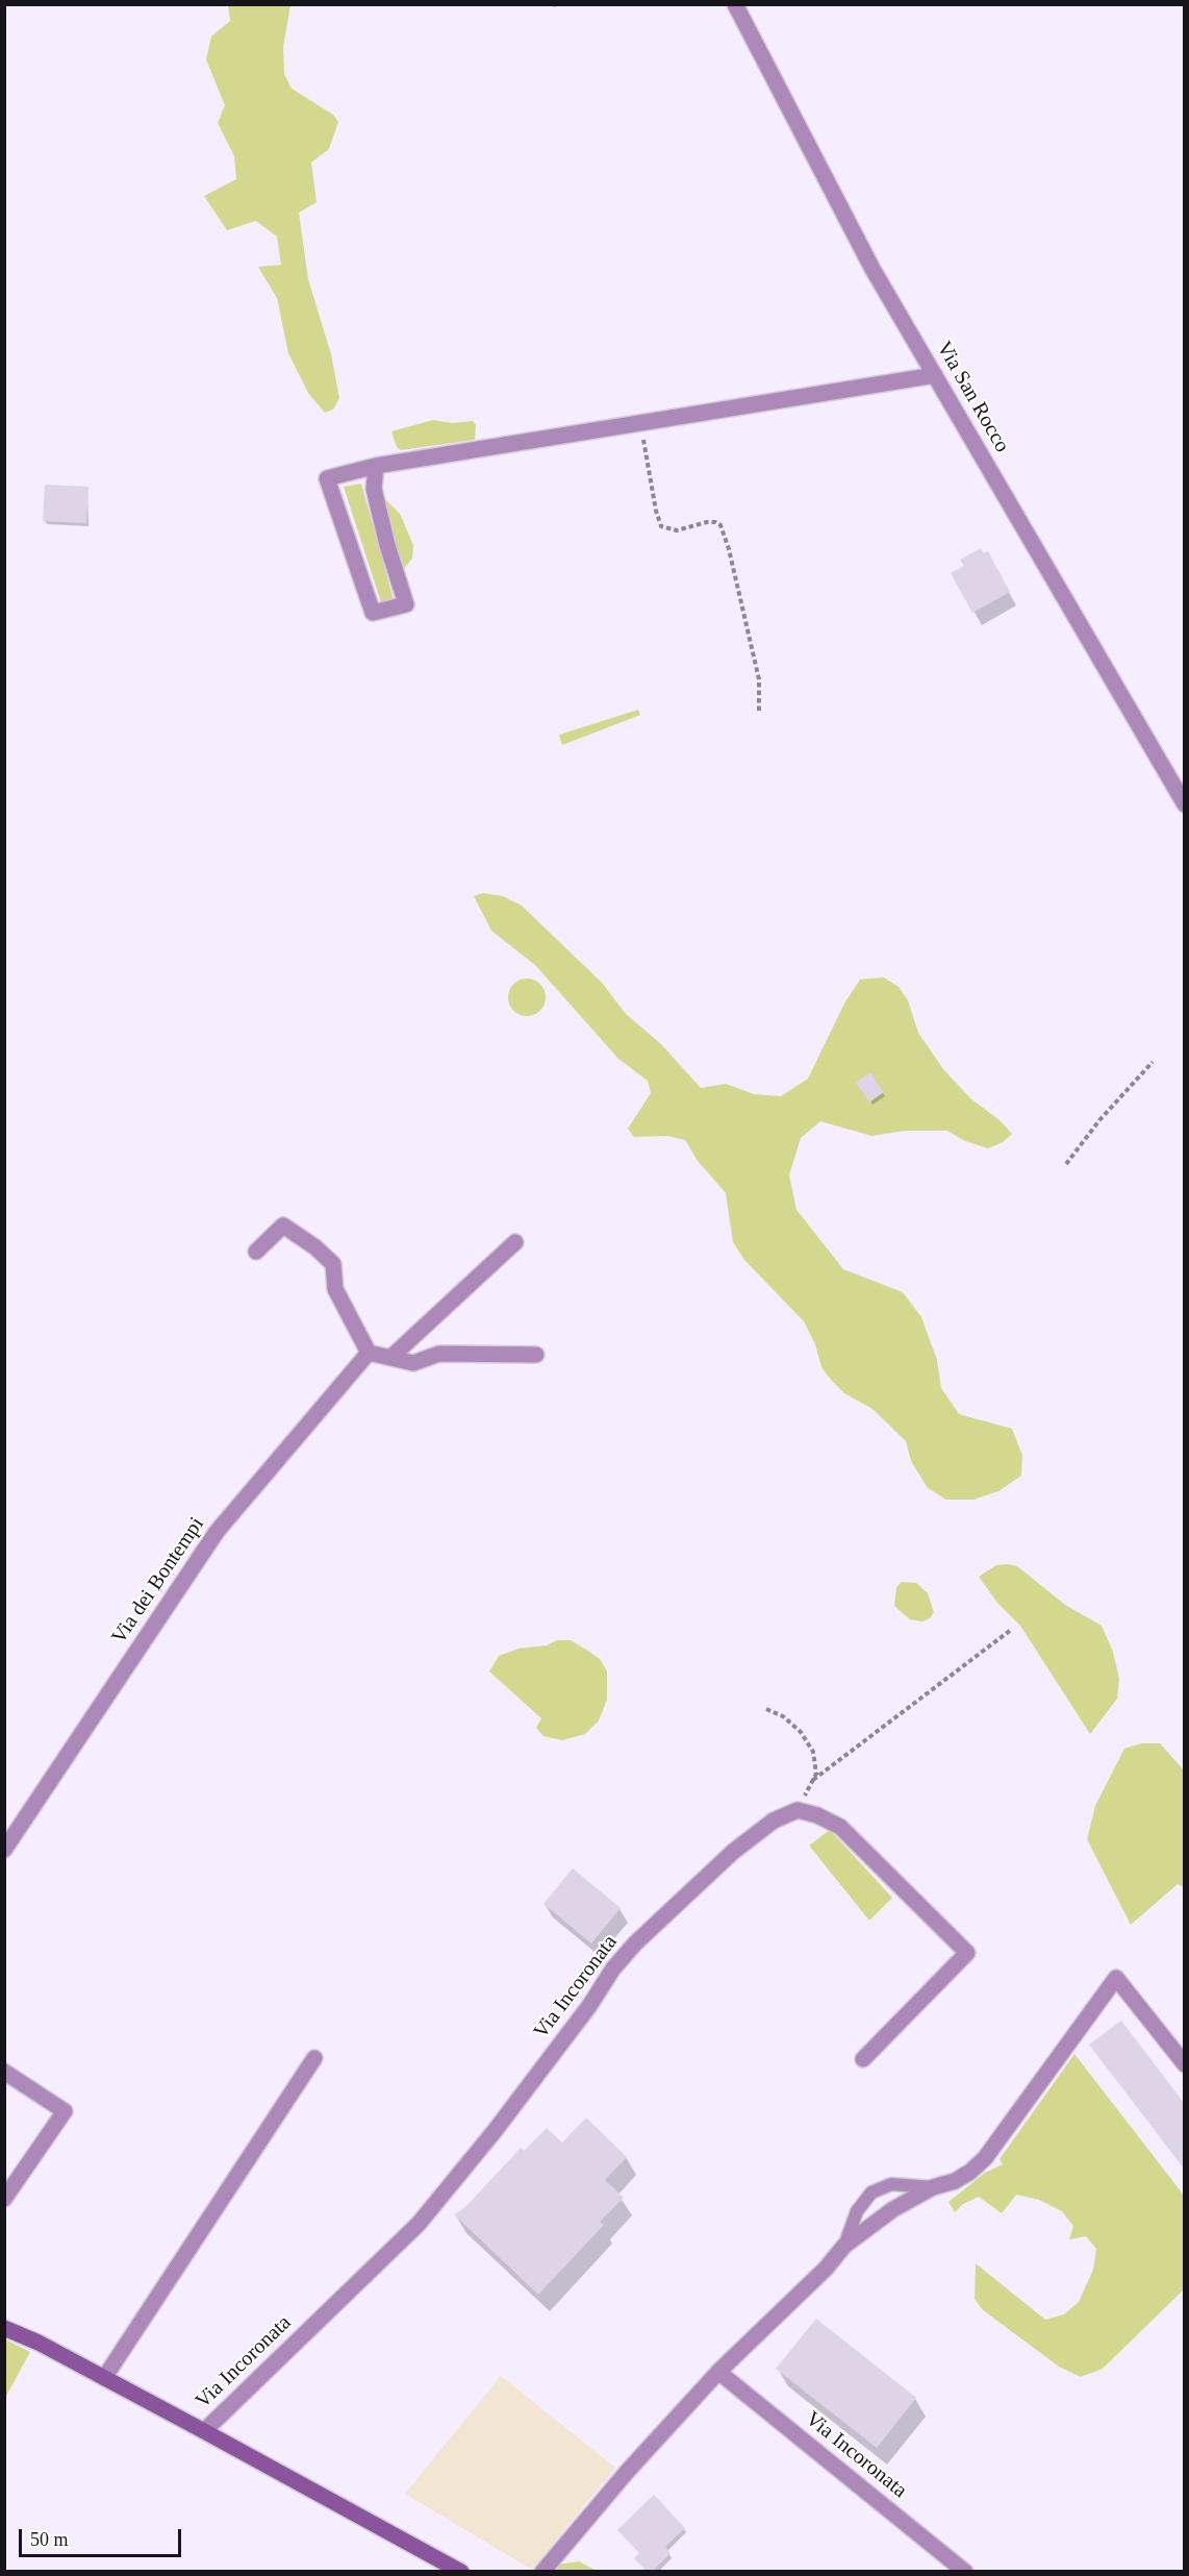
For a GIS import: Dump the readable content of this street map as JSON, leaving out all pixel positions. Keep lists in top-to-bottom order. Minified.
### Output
{"streets":{"main road":["Via Incoronata"],"street":["Via San Rocco","Via dei Bontempi"]},"scale_bar":"50 m"}
